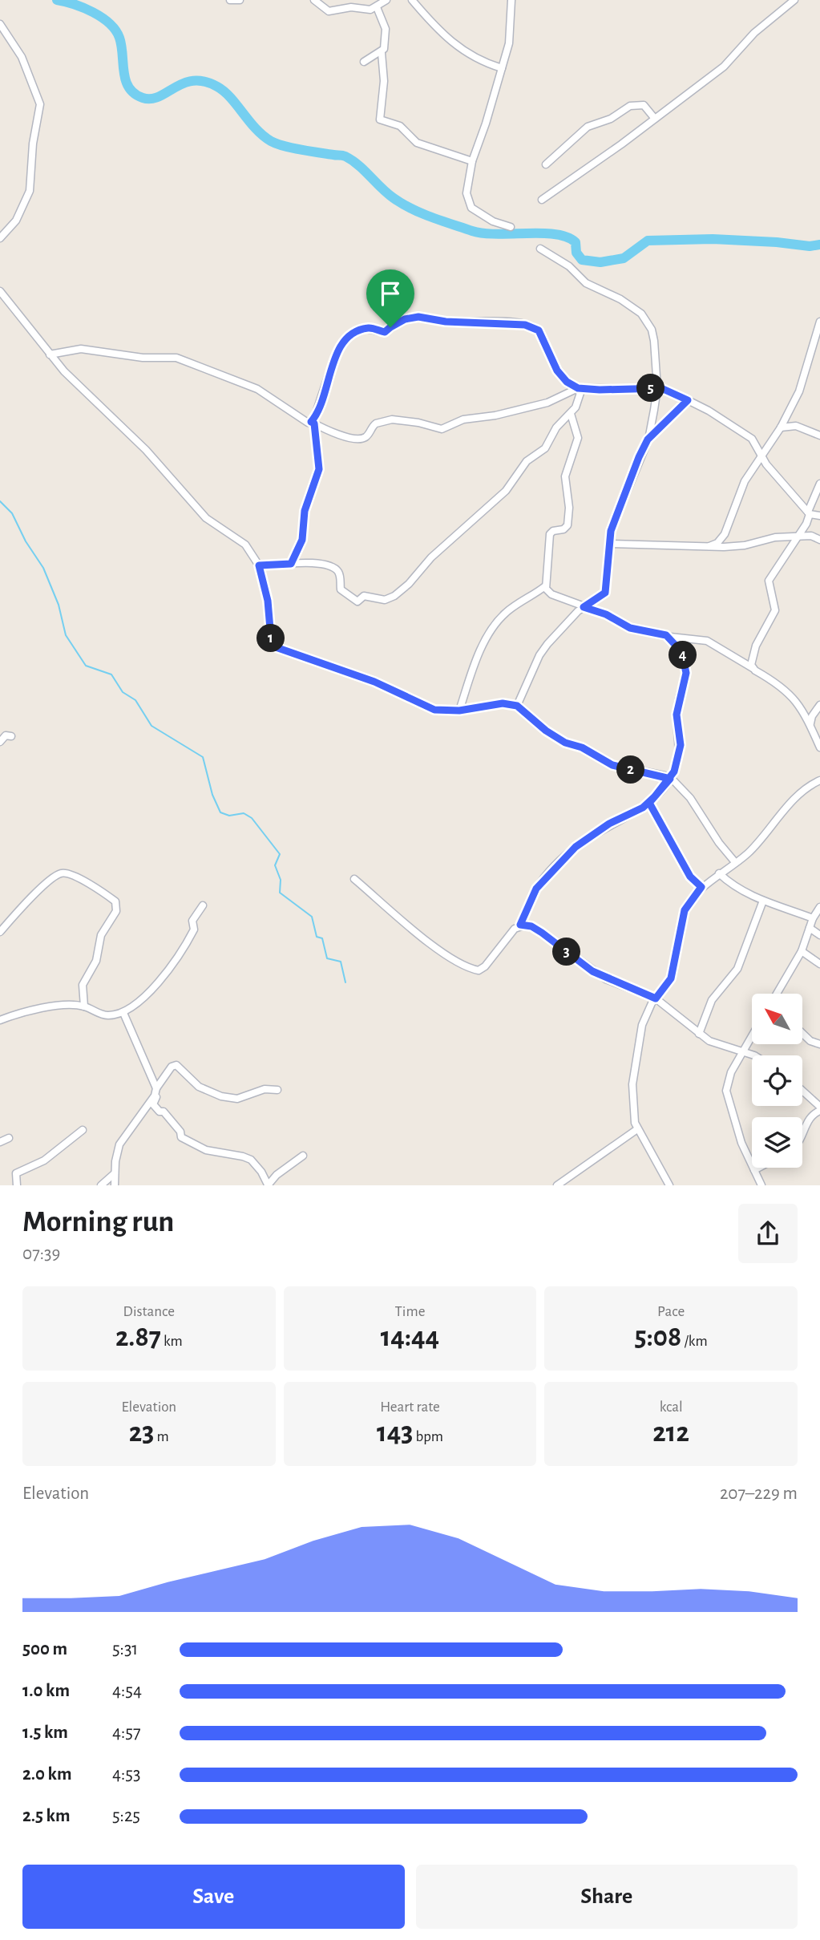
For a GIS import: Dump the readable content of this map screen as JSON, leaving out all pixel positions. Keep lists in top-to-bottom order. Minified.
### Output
{"north":"top left","page":{"pins":["5","1","4","2","3"],"heading":["Morning run","07:39"],"stats":[["Distance","2.87 km"],["Time","14:44"],["Pace","5:08 /km"],["Elevation","23 m"],["Heart rate","143 bpm"],["kcal","212"]],"chart":["Elevation","207–229 m"],"list":[{"name":"500 m","note":"5:31"},{"name":"1.0 km","note":"4:54"},{"name":"1.5 km","note":"4:57"},{"name":"2.0 km","note":"4:53"},{"name":"2.5 km","note":"5:25"}],"buttons":["Save","Share"]}}
